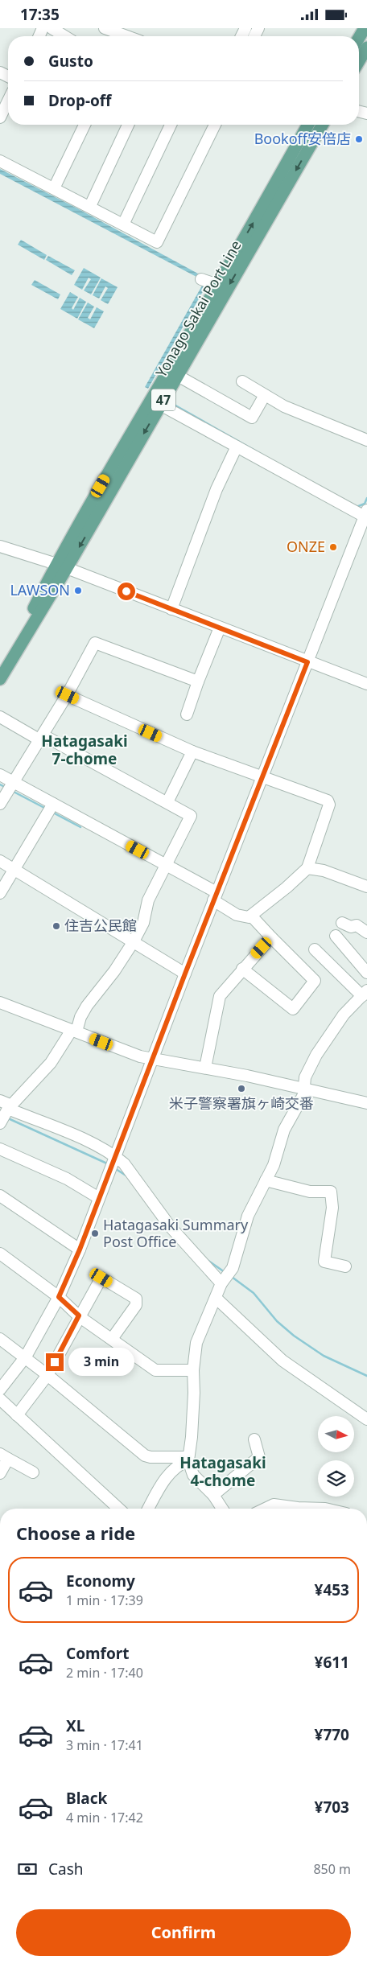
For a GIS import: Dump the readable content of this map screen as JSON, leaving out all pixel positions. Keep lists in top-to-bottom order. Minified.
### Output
{"streets":{"main road":["Yonago Sakai Port Line","47"]},"districts":["Hatagasaki 7-chome","Hatagasaki 4-chome"],"places":["Bookoff安倍店","ONZE","LAWSON","住吉公民館","米子警察署旗ヶ崎交番","Hatagasaki Summary Post Office"],"north":"right","page":{"status":"17:35","banner":["Gusto","Drop-off"],"bubble":"3 min","heading":"Choose a ride","list":[{"name":"Economy","note":"1 min · 17:39","value":"¥453"},{"name":"Comfort","note":"2 min · 17:40","value":"¥611"},{"name":"XL","note":"3 min · 17:41","value":"¥770"},{"name":"Black","note":"4 min · 17:42","value":"¥703"}],"pay":["Cash","850 m"],"buttons":"Confirm"}}
